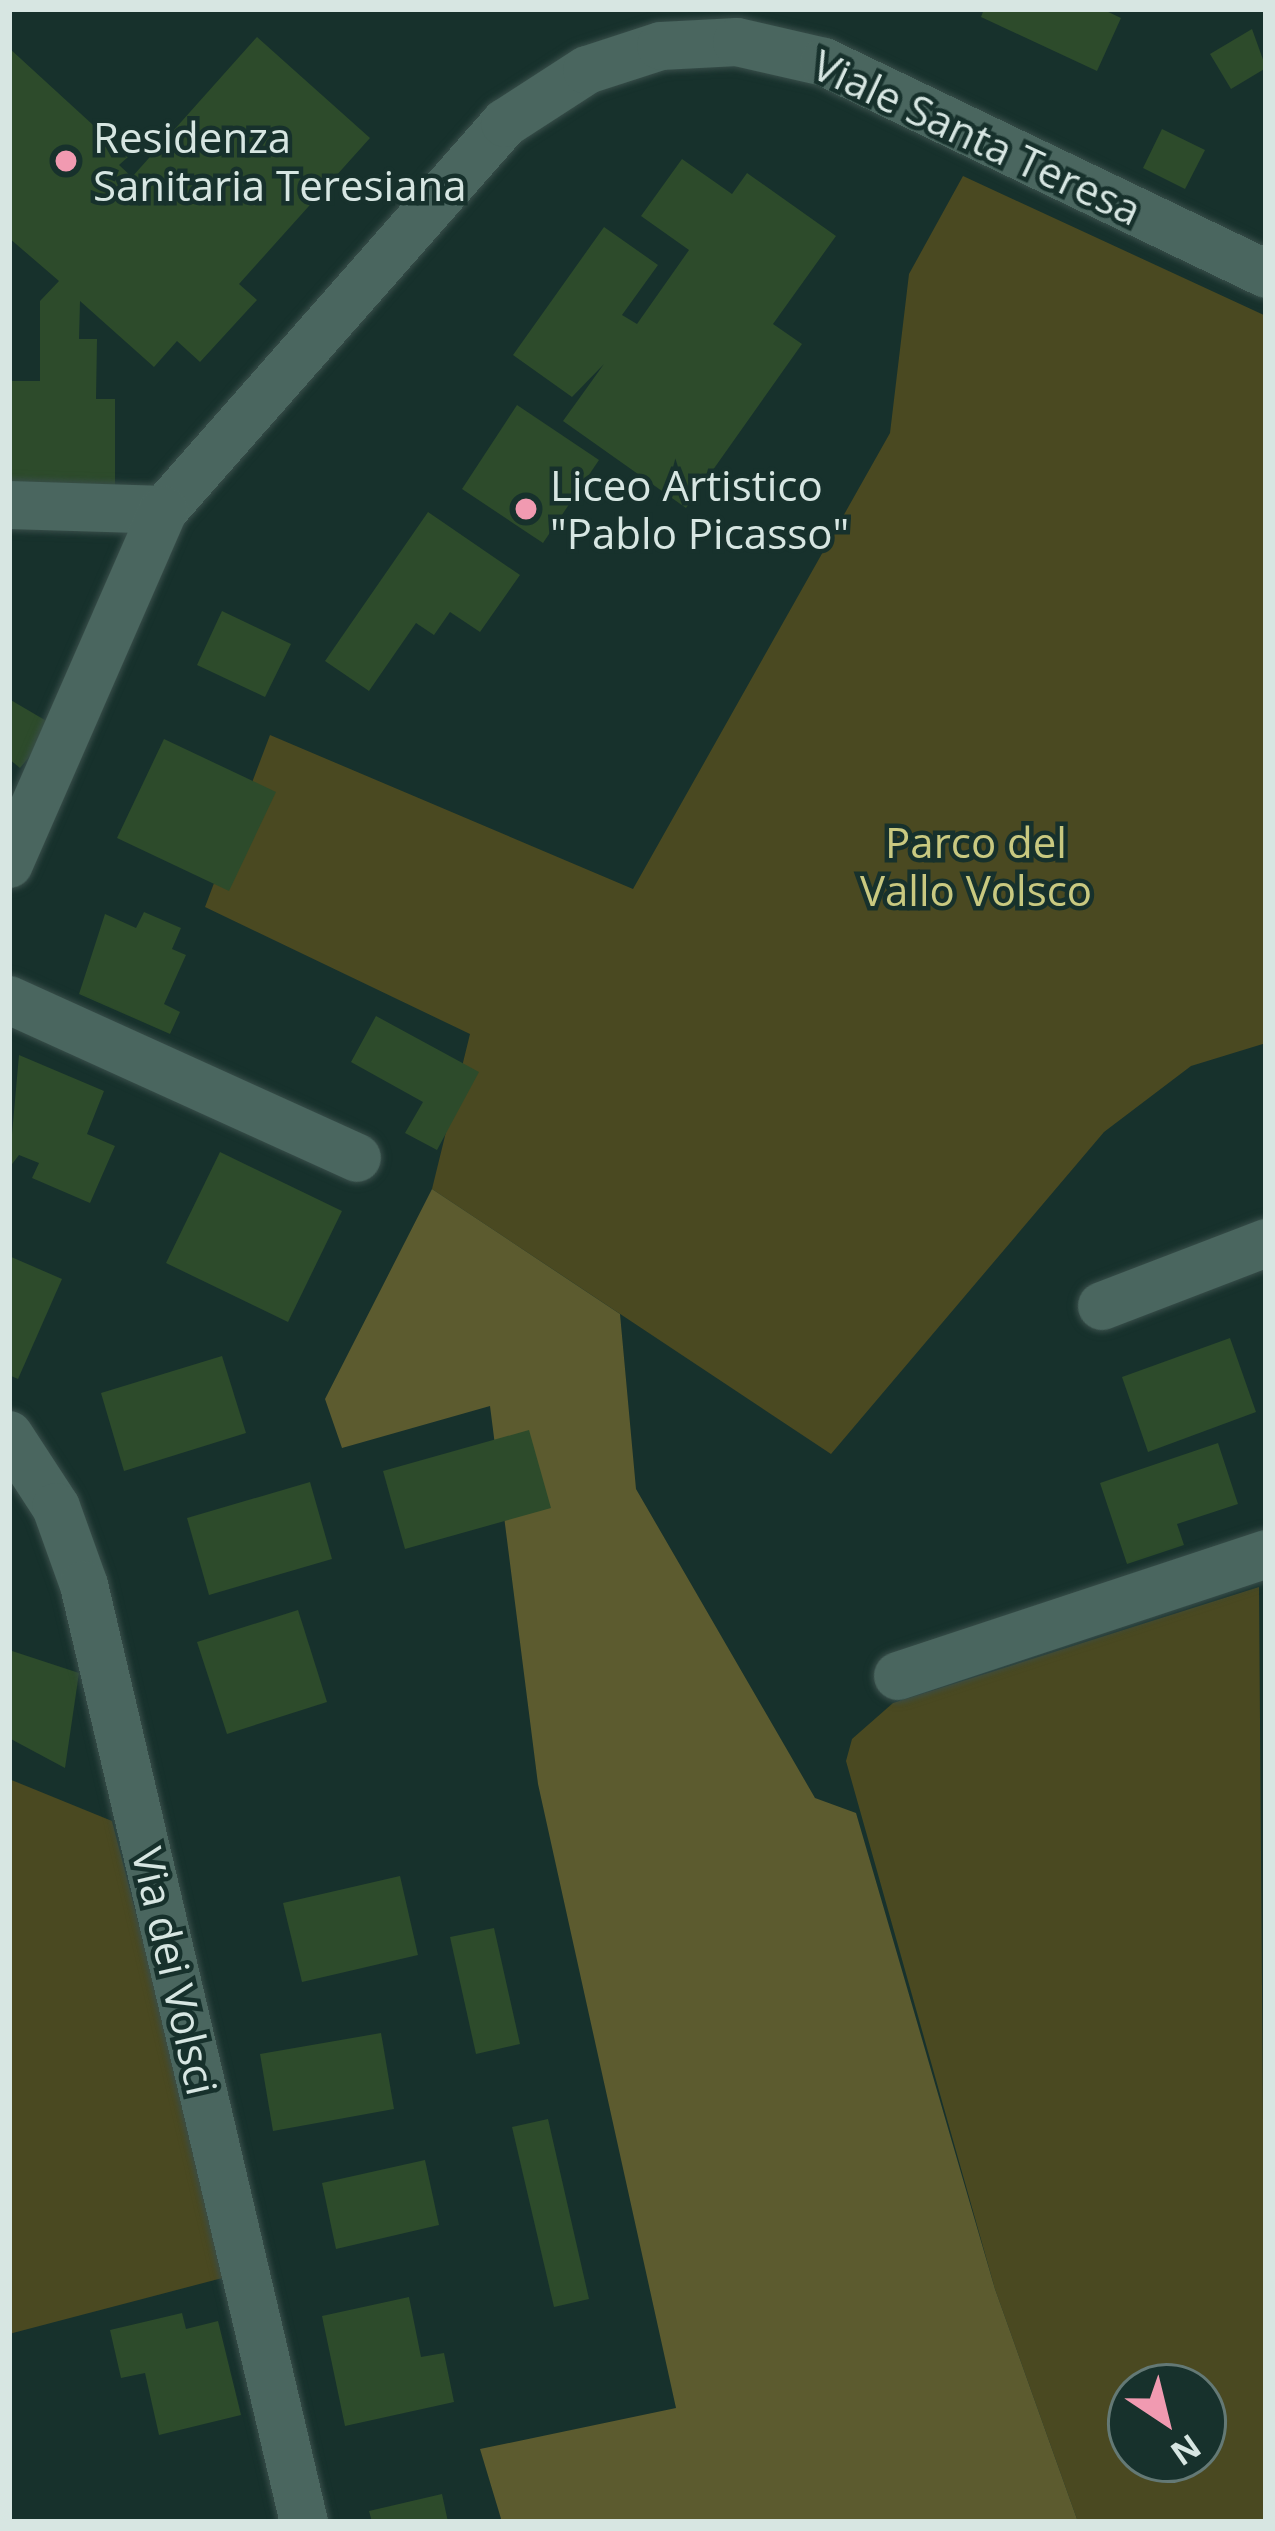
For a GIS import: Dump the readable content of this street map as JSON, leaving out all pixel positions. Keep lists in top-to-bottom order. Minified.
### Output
{"streets":{"street":["Viale Santa Teresa","Via dei Volsci"]},"parks":["Parco del Vallo Volsco"],"places":["Residenza Sanitaria Teresiana","Liceo Artistico \"Pablo Picasso\""],"north":"bottom right"}
